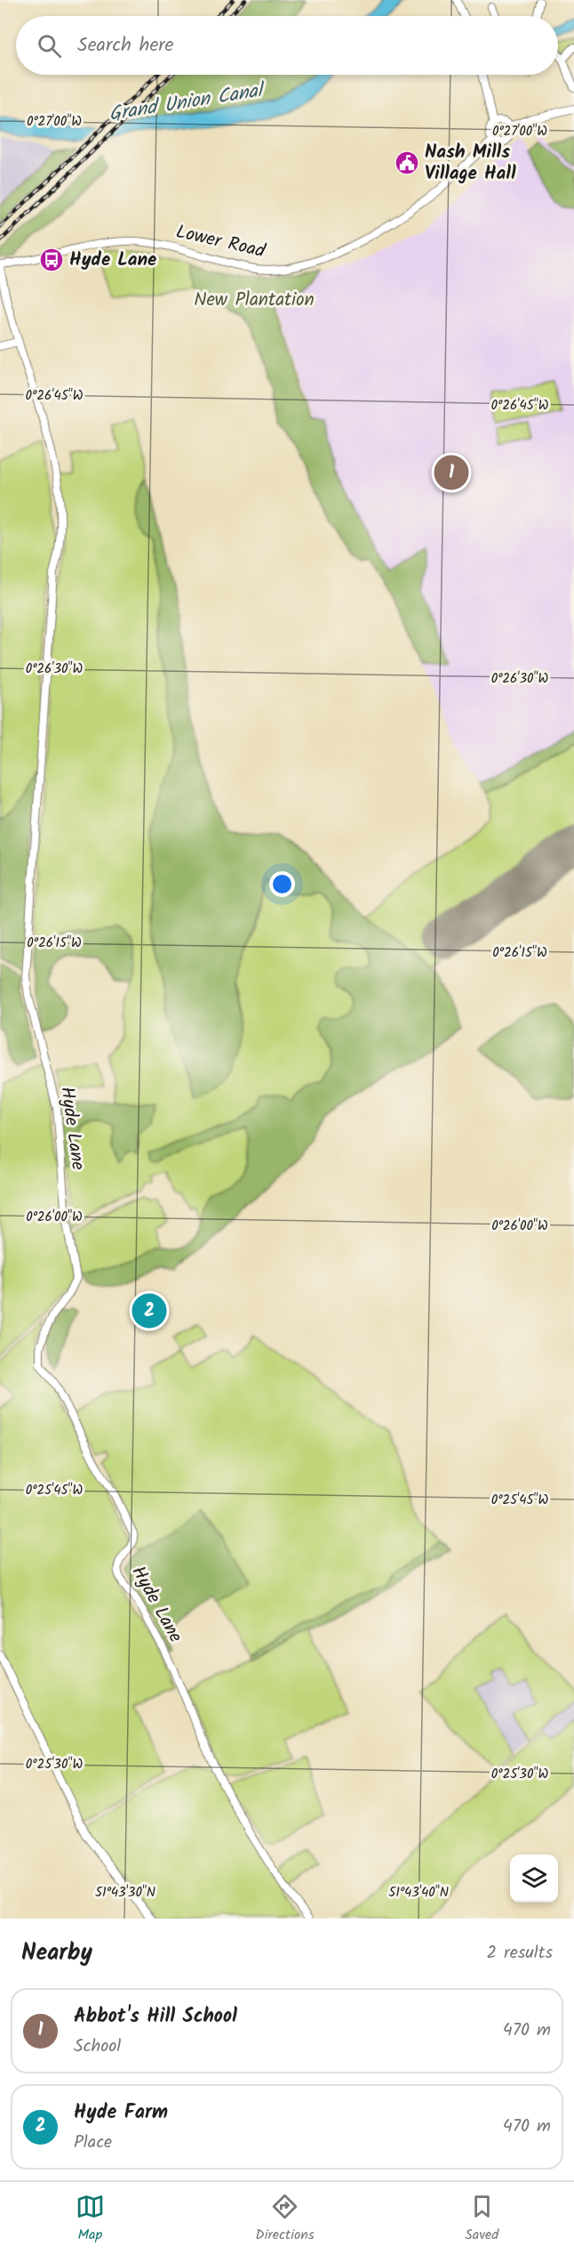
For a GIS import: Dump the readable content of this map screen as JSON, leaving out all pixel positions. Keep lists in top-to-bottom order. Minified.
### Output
{"streets":{"street":["Lower Road","Hyde Lane"]},"crossings":[["Lower Road","Hyde Lane"]],"water":["Grand Union Canal"],"parks":["New Plantation"],"places":{"public building":["Nash Mills Village Hall"],"bus stop":["Hyde Lane"]},"page":{"search":"Search here","pins":["1","2"],"heading":["Nearby","2 results"],"list":[{"mark":"1","name":"Abbot's Hill School","note":"School","value":"470 m"},{"mark":"2","name":"Hyde Farm","note":"Place","value":"470 m"}],"nav":["Map","Directions","Saved"]},"coordinates":["0°27'00\"W","0°26'45\"W","0°26'30\"W","0°26'15\"W","0°26'00\"W","0°25'45\"W","0°25'30\"W","51°43'30\"N","51°43'40\"N"]}
